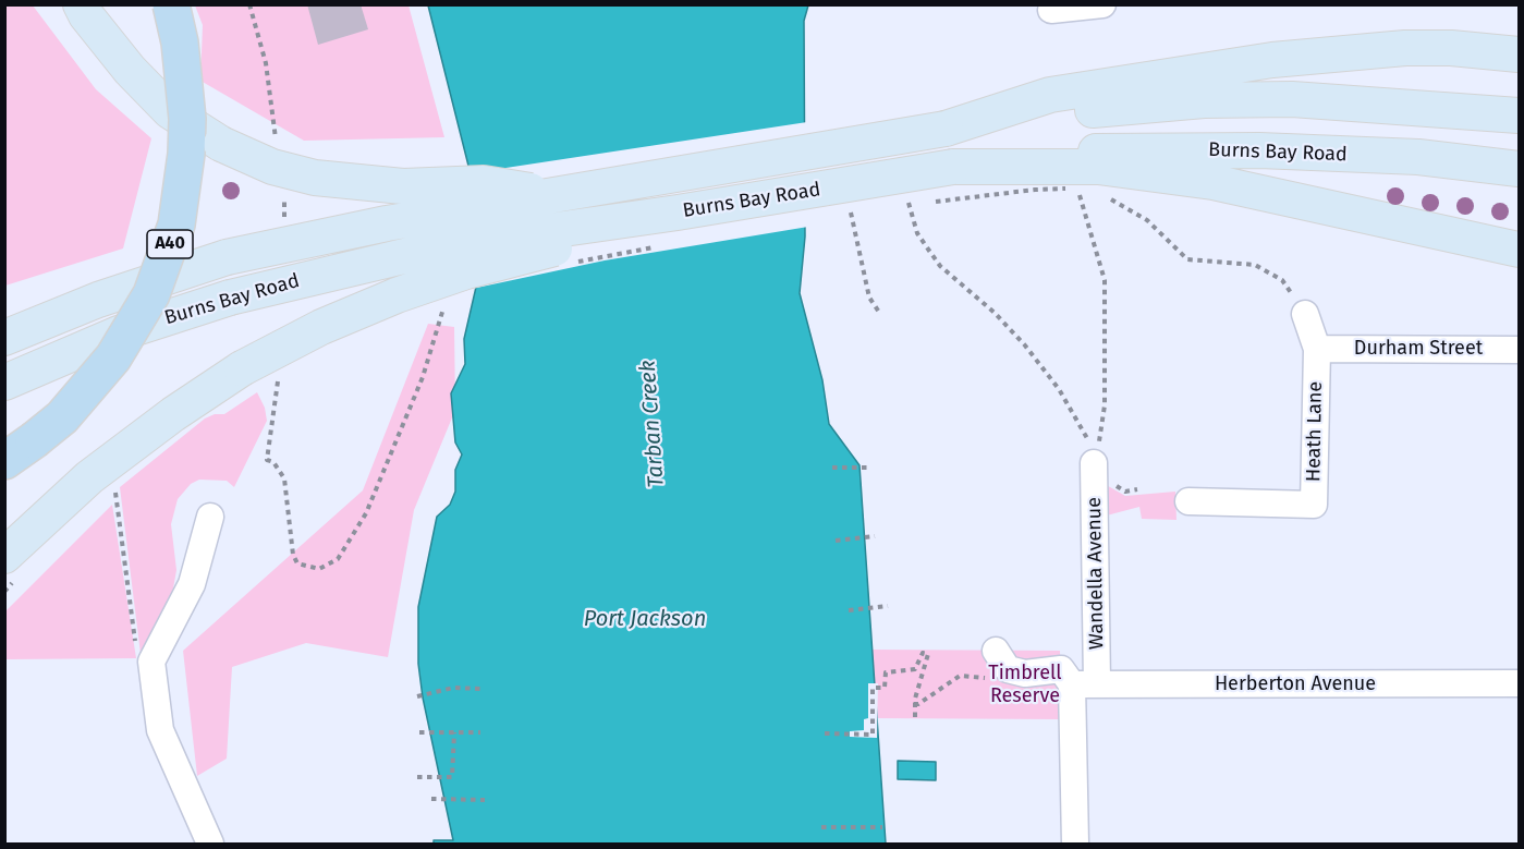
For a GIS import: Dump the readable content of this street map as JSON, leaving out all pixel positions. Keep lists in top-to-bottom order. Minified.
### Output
{"streets":{"highway":["A40"],"main road":["Burns Bay Road"],"street":["Durham Street","Heath Lane","Wandella Avenue","Herberton Avenue"]},"crossings":[["Durham Street","Heath Lane"],["Wandella Avenue","Herberton Avenue"]],"water":["Tarban Creek","Port Jackson"],"parks":["Timbrell Reserve"]}
